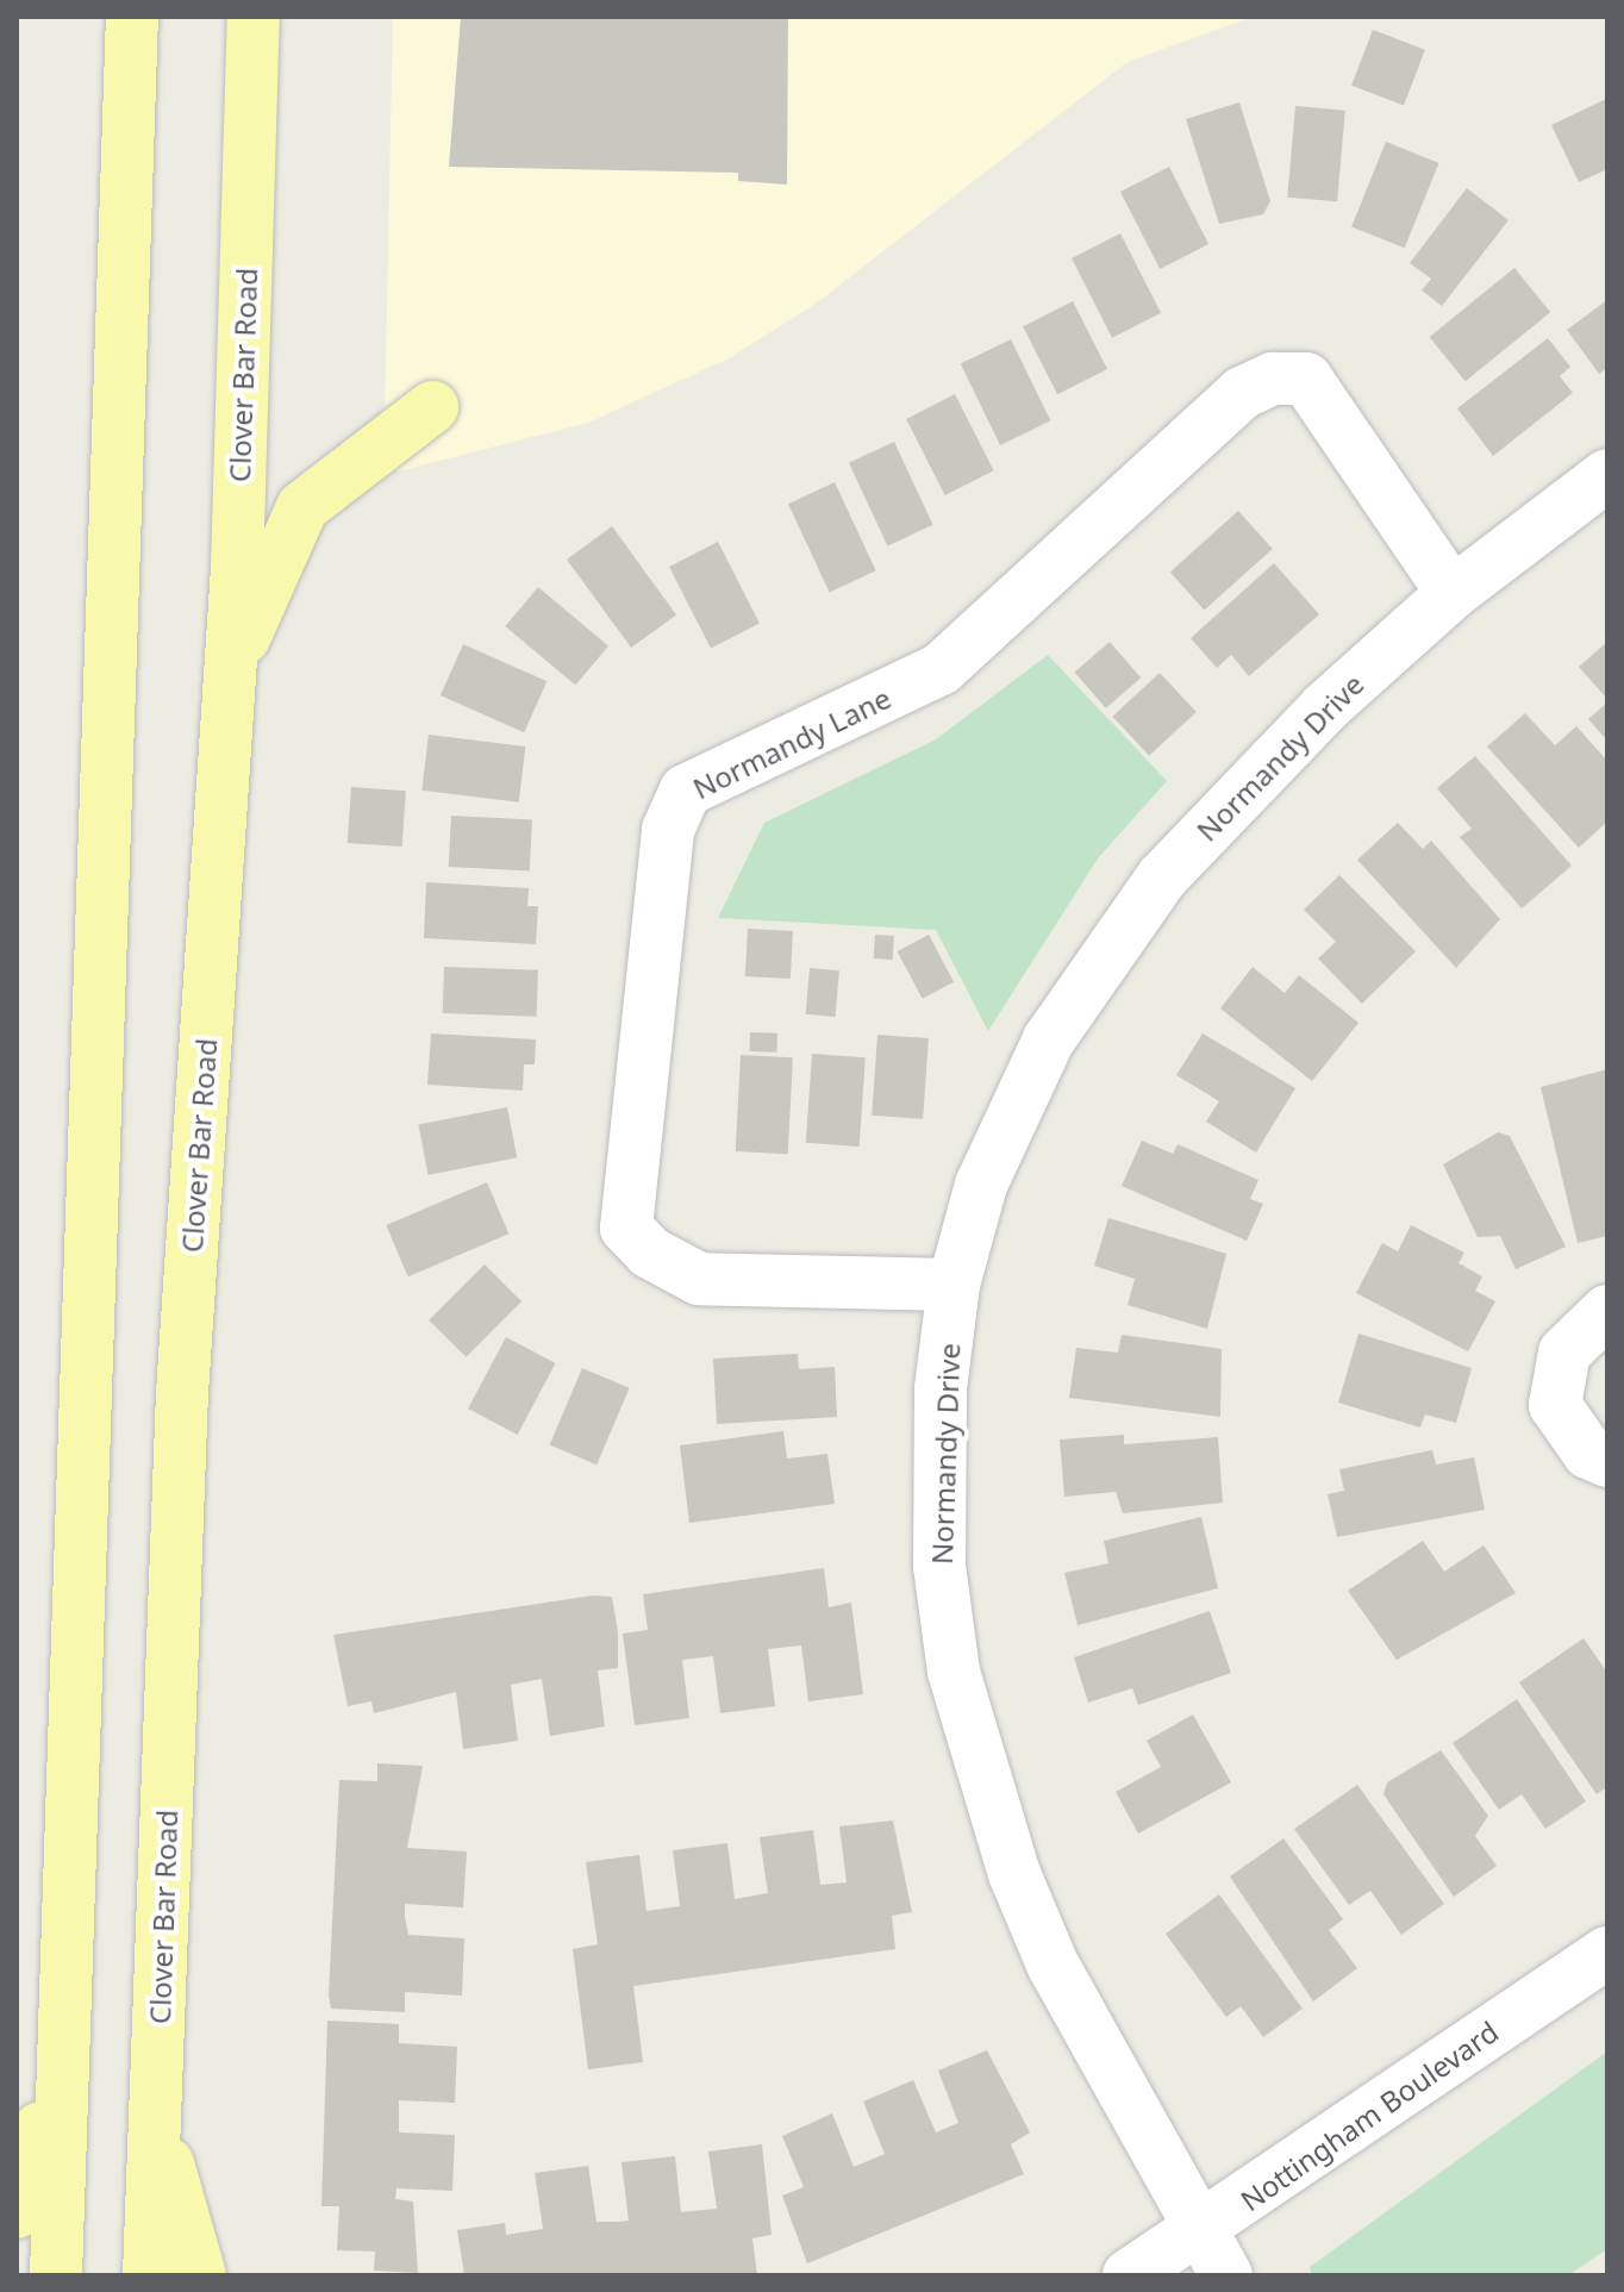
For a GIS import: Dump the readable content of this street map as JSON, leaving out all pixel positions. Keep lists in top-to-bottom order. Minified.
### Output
{"streets":{"main road":["Clover Bar Road"],"street":["Normandy Lane","Normandy Drive","Nottingham Boulevard"]},"crossings":[["Normandy Lane","Normandy Drive"],["Normandy Drive","Nottingham Boulevard"]]}
